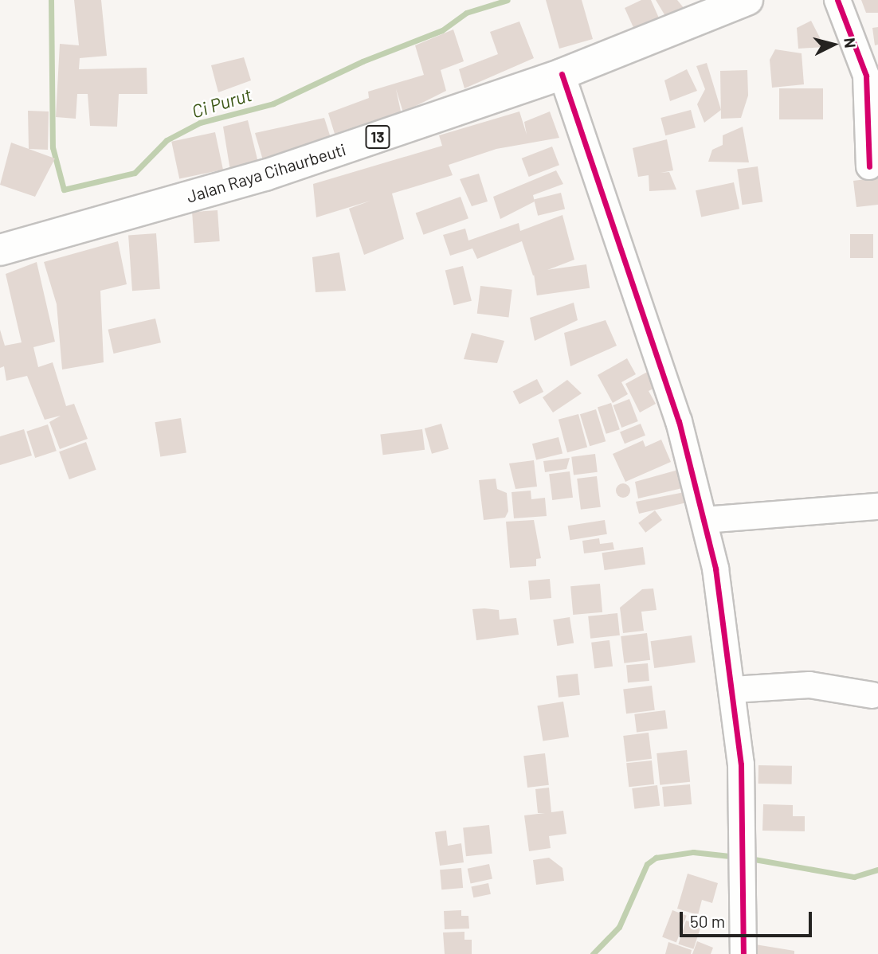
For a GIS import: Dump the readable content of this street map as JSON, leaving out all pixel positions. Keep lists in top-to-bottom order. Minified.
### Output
{"streets":{"highway":["13","Jalan Raya Cihaurbeuti"]},"water":["Ci Purut"],"scale_bar":"50 m","north":"right"}
